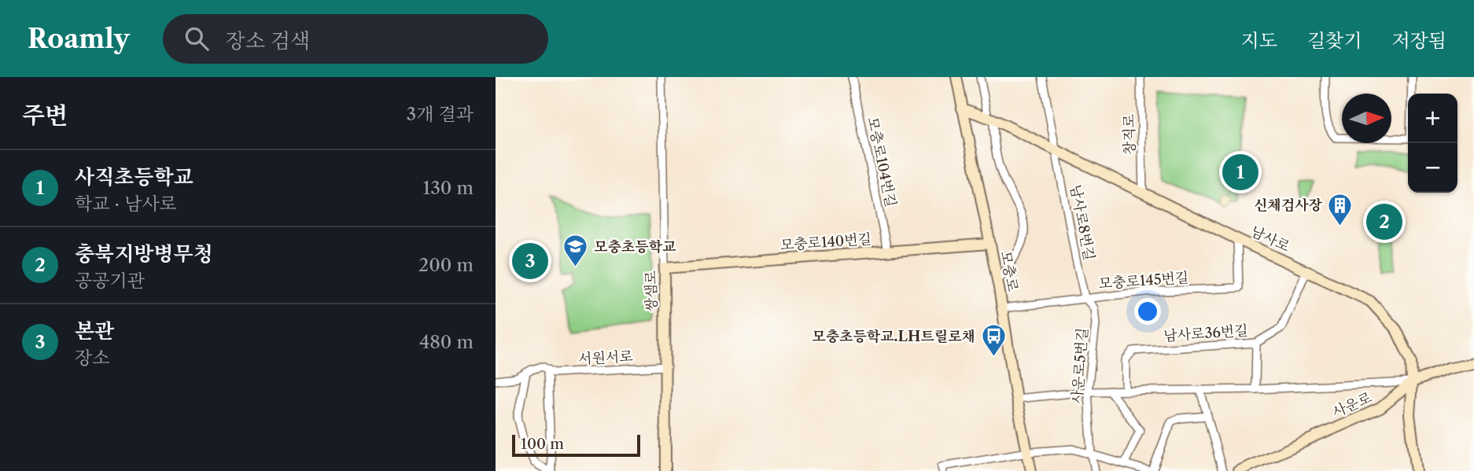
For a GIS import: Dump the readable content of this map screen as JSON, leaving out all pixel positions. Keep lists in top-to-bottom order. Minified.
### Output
{"streets":{"street":["창직로","모충로104번길","남사로8번길","남사로","모충로140번길","모충로","모충로145번길","쌍샘로","남사로36번길","서원서로","사운로5번길","사운로"]},"crossings":[["창직로","남사로"],["모충로104번길","모충로140번길"],["남사로8번길","남사로"],["남사로8번길","모충로145번길"],["남사로8번길","사운로5번길"],["남사로","모충로"],["남사로","모충로145번길"],["남사로","사운로"],["모충로140번길","모충로"],["모충로140번길","쌍샘로"],["모충로","모충로145번길"],["모충로145번길","사운로5번길"],["쌍샘로","서원서로"]],"places":{"building":["신체검사장"],"school or university":["모충초등학교"],"bus stop":["모충초등학교.LH트릴로채"]},"scale_bar":"100 m","north":"right","page":{"header":"Roamly","search":"장소 검색","nav":["지도","길찾기","저장됨"],"heading":["주변","3개 결과"],"map_buttons":["+","−"],"list":[{"mark":"1","name":"사직초등학교","note":"학교 · 남사로","value":"130 m"},{"mark":"2","name":"충북지방병무청","note":"공공기관","value":"200 m"},{"mark":"3","name":"본관","note":"장소","value":"480 m"}],"pins":["1","2","3"],"scale":"100 m"}}
